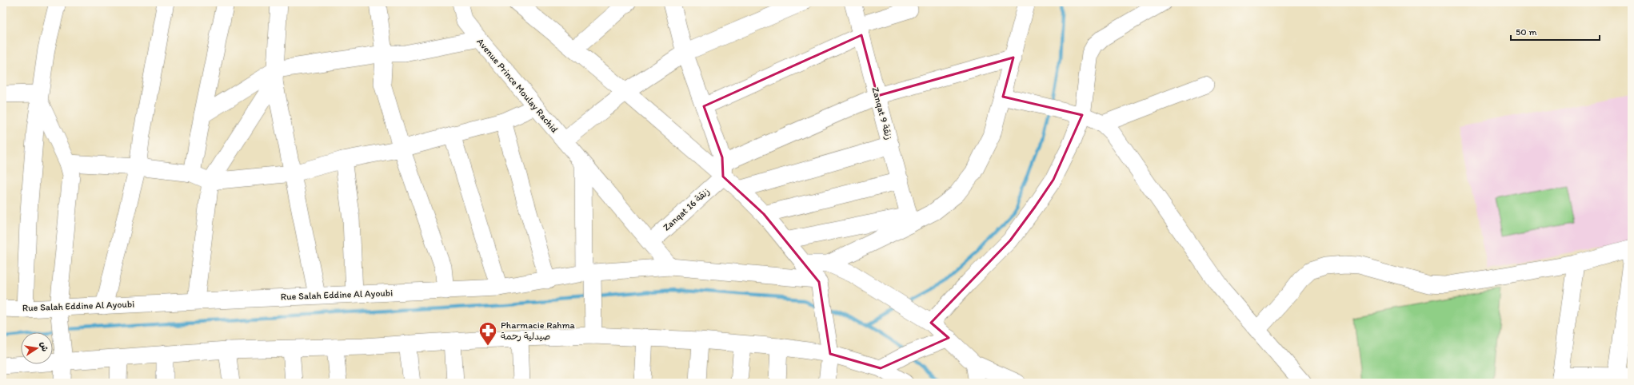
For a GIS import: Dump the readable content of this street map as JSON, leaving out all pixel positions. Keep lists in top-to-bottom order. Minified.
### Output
{"streets":{"street":["Avenue Prince Moulay Rachid","Zanqat 9 زنقة","Zanqat 16 زنقة","Rue Salah Eddine Al Ayoubi"]},"crossings":[["Avenue Prince Moulay Rachid","Zanqat 16 زنقة"],["Avenue Prince Moulay Rachid","Rue Salah Eddine Al Ayoubi"],["Zanqat 9 زنقة","Zanqat 16 زنقة"]],"places":{"pharmacy":["Pharmacie Rahma صيدلية رحمة"]},"scale_bar":"50 m","north":"right"}
